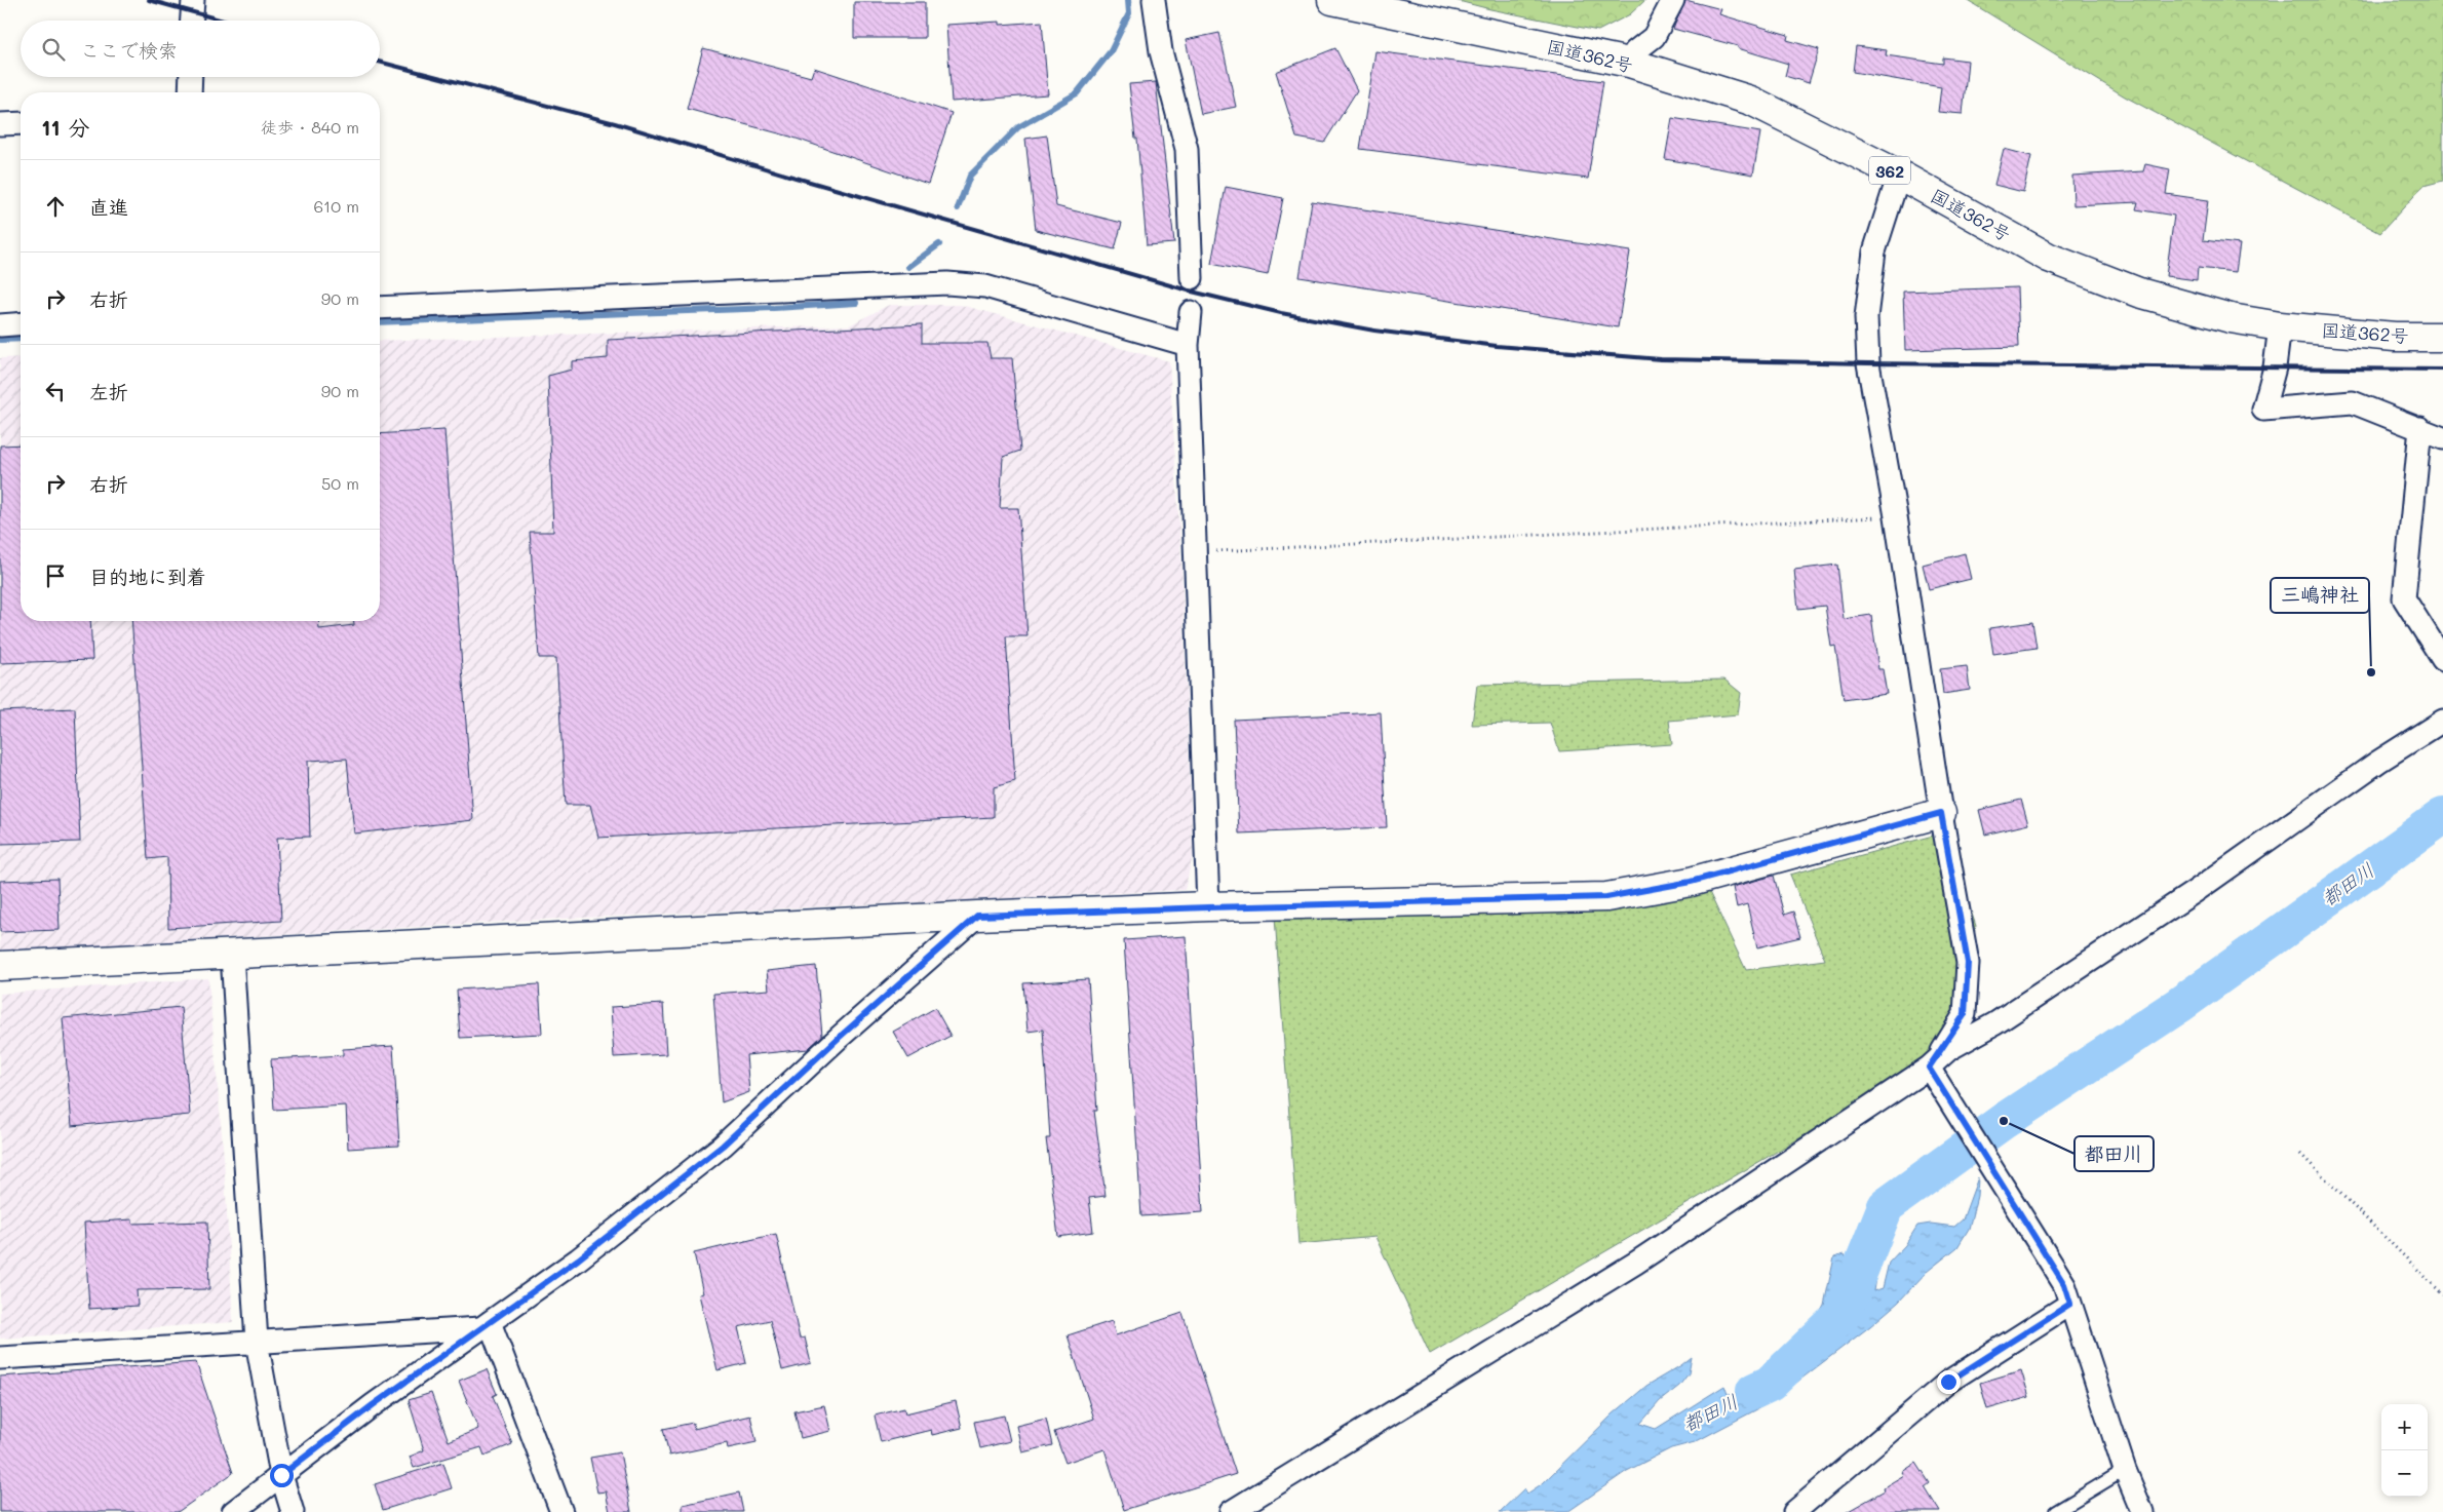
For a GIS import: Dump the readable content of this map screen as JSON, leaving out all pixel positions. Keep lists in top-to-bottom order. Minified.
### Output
{"streets":{"main road":["国道362号","362"]},"water":["都田川"],"places":["三嶋神社","都田川"],"page":{"search":"ここで検索","heading":["11 分","徒歩 · 840 m"],"list":[["直進","610 m"],["右折","90 m"],["左折","90 m"],["右折","50 m"],"目的地に到着"],"map_buttons":["+","−"]}}
